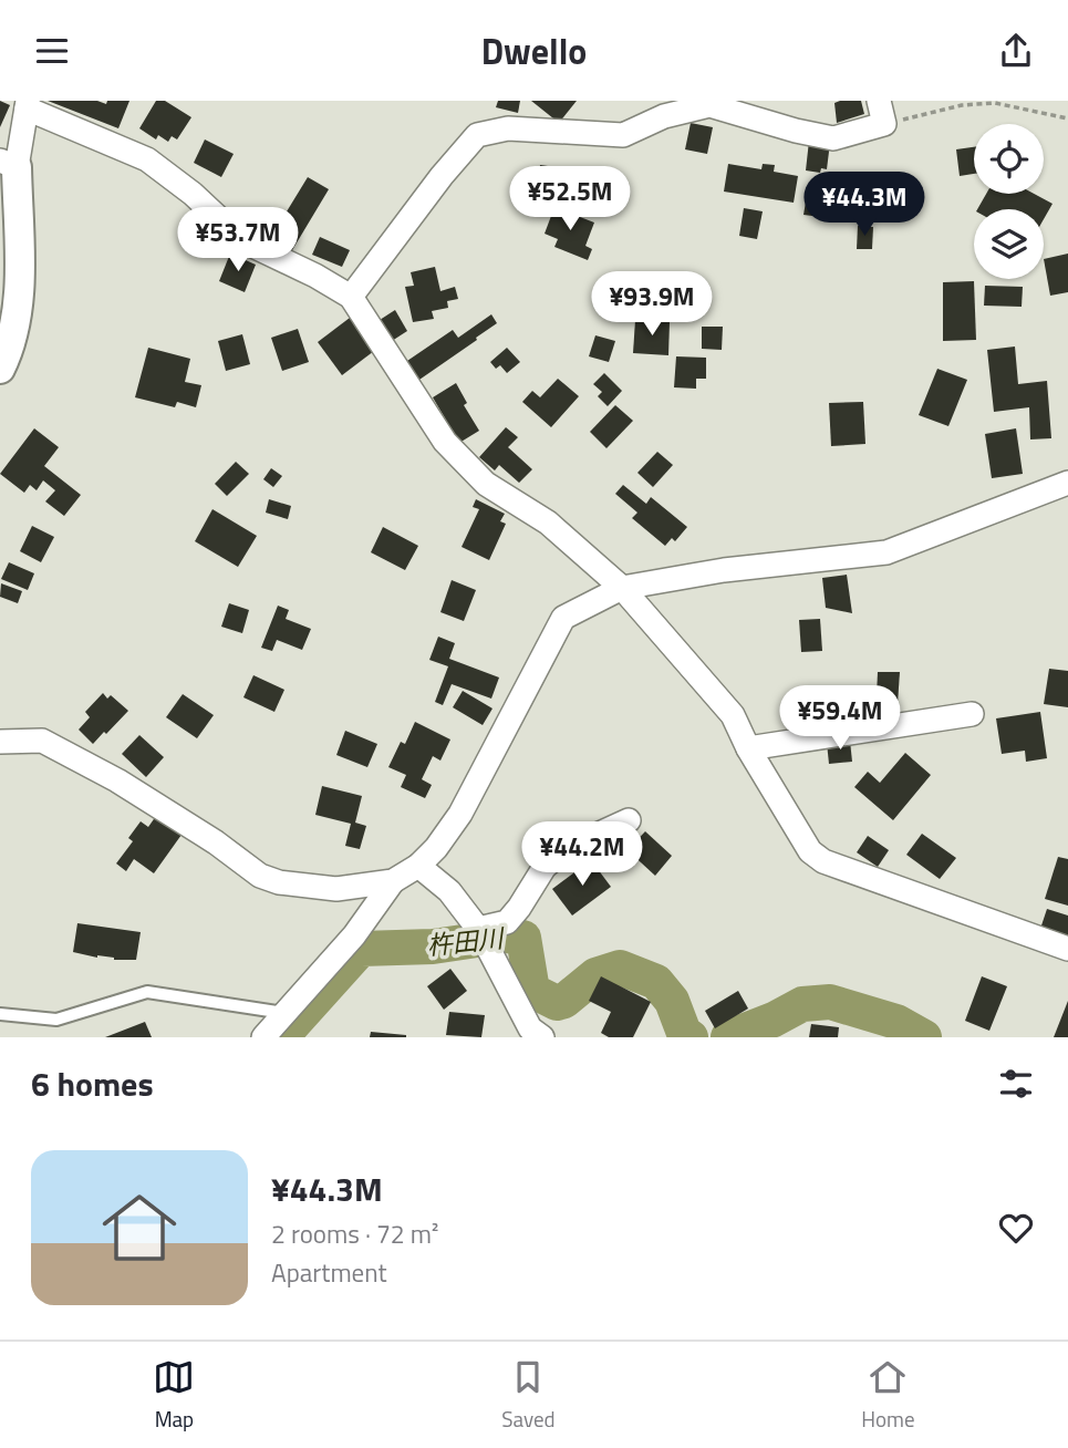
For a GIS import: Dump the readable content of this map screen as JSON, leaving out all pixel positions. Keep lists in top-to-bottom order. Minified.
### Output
{"water":["杵田川"],"page":{"header":"Dwello","price":["¥52.5M","¥44.3M","¥53.7M","¥93.9M","¥59.4M","¥44.2M"],"heading":"6 homes","list":[{"name":"¥44.3M","note":"2 rooms · 72 m² · Apartment"}],"tabs":["Map","Saved","Home"]}}
